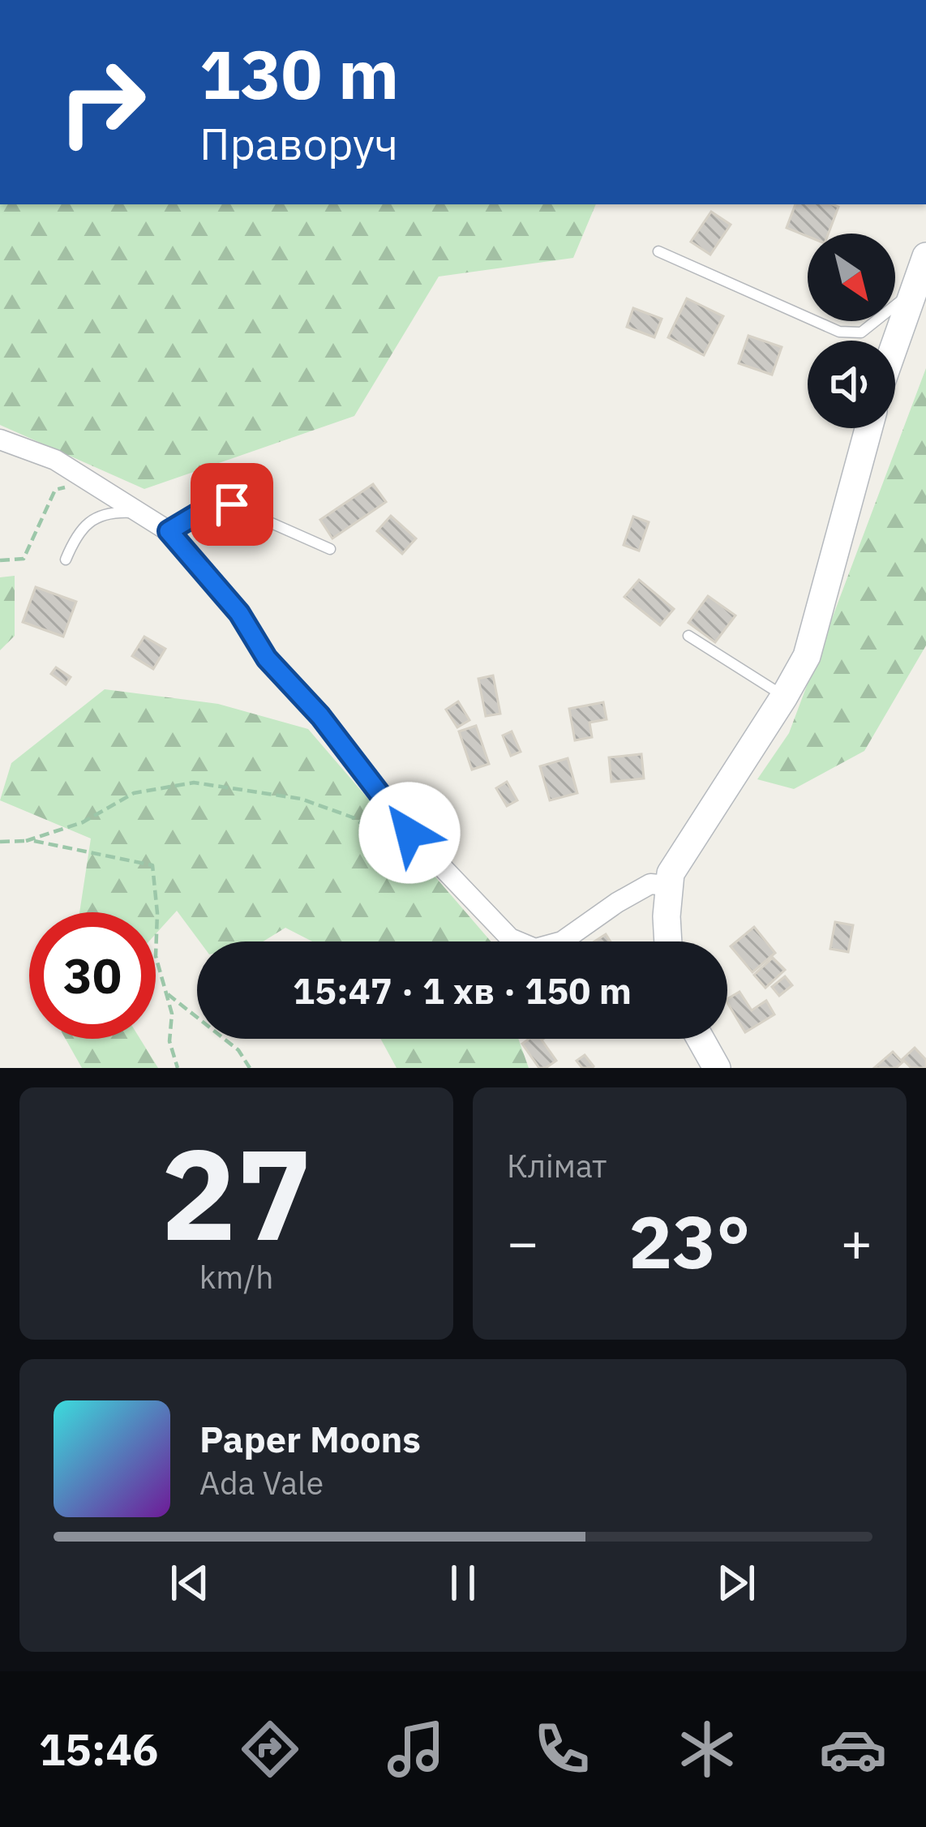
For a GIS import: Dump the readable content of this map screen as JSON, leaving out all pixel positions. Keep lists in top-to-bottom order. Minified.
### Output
{"north":"bottom right","page":{"turn":["130 m","Праворуч"],"limit":"30","trip":"15:47 · 1 хв · 150 m","tile":[["27","km/h"],"Клімат"],"heat":["−","23°","+"],"song":["Paper Moons","Ada Vale"],"tabs":"15:46"}}
